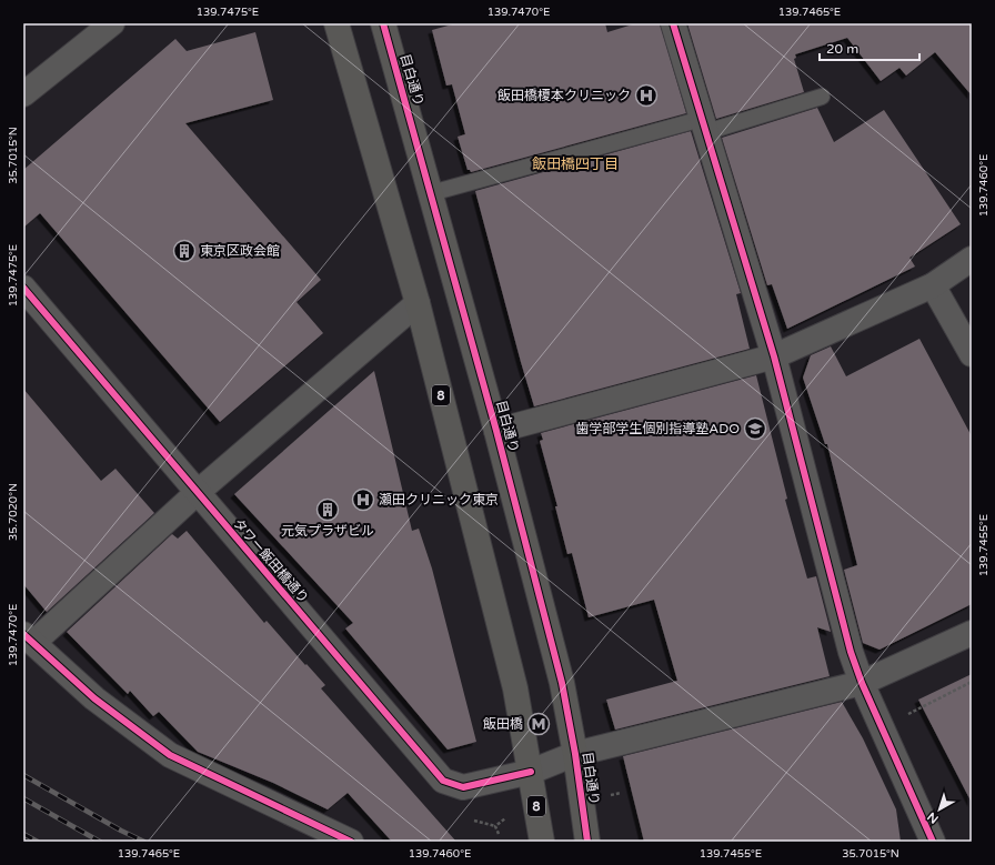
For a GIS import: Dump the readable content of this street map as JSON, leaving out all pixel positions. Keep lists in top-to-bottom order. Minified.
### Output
{"streets":{"main road":["目白通り","8"],"street":["タワー飯田橋通り"]},"crossings":[["目白通り","タワー飯田橋通り"],["8","タワー飯田橋通り"]],"districts":["飯田橋四丁目"],"places":{"hospital":["飯田橋榎本クリニック","瀬田クリニック東京"],"building":["東京区政会館","元気プラザビル"],"school or university":["歯学部学生個別指導塾ADO"],"metro station":["飯田橋"]},"scale_bar":"20 m","north":"bottom left","coordinates":["139.7475°E","139.7470°E","139.7465°E","35.7015°N","139.7460°E","35.7020°N","139.7455°E"]}
